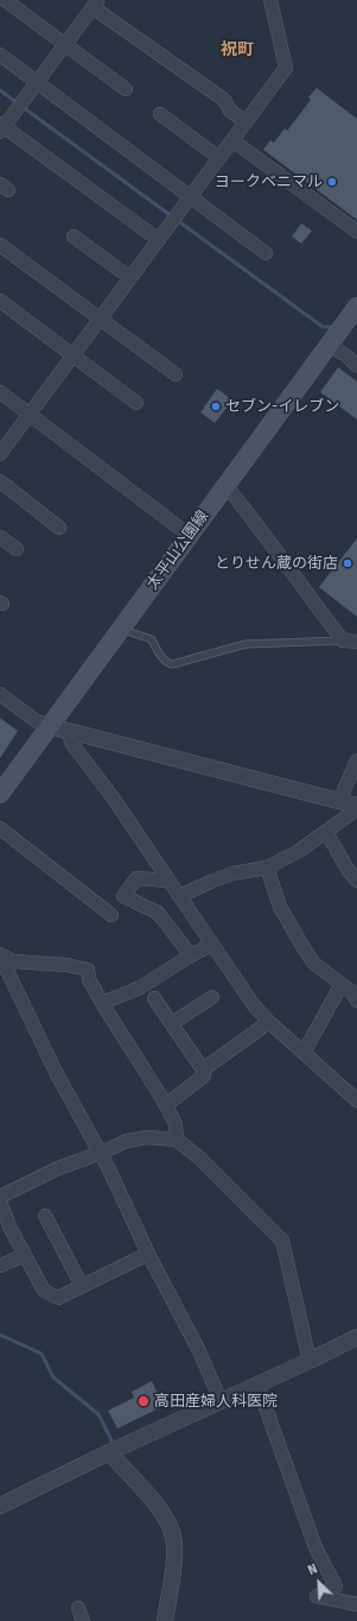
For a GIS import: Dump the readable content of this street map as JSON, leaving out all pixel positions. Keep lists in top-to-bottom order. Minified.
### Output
{"streets":{"main road":["太平山公園線"]},"districts":["祝町"],"places":["ヨークベニマル","セブン-イレブン","とりせん蔵の街店","高田産婦人科医院"],"north":"top left"}
